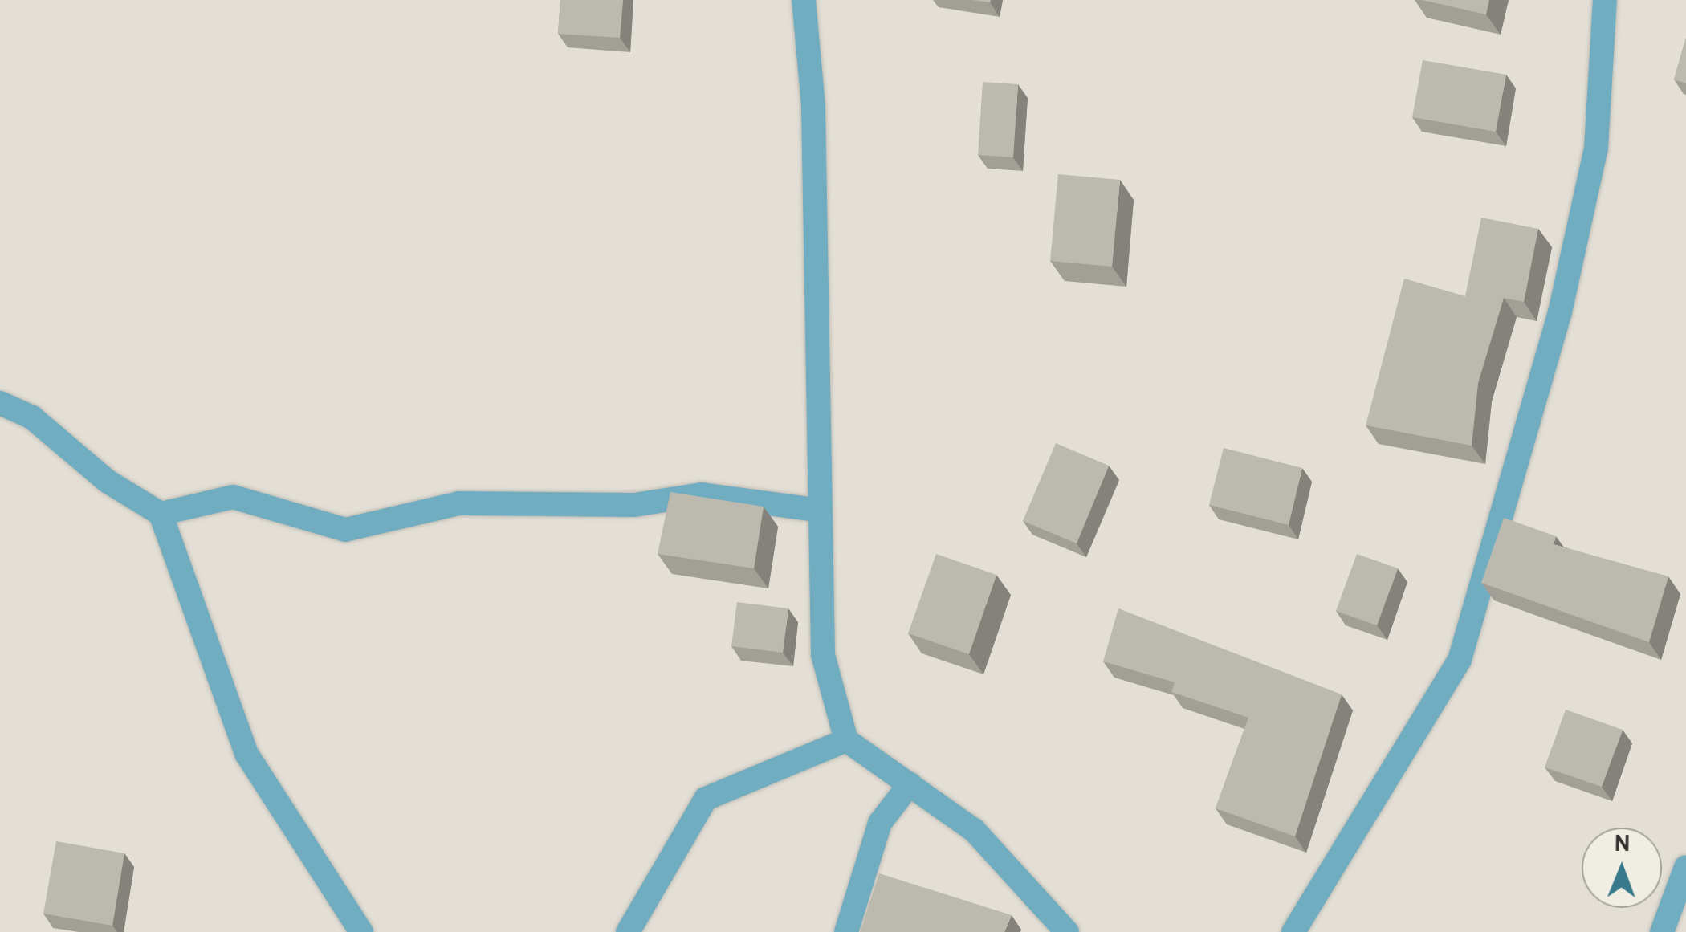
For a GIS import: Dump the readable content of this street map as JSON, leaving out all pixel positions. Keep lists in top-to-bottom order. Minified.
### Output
{"north":"top"}
